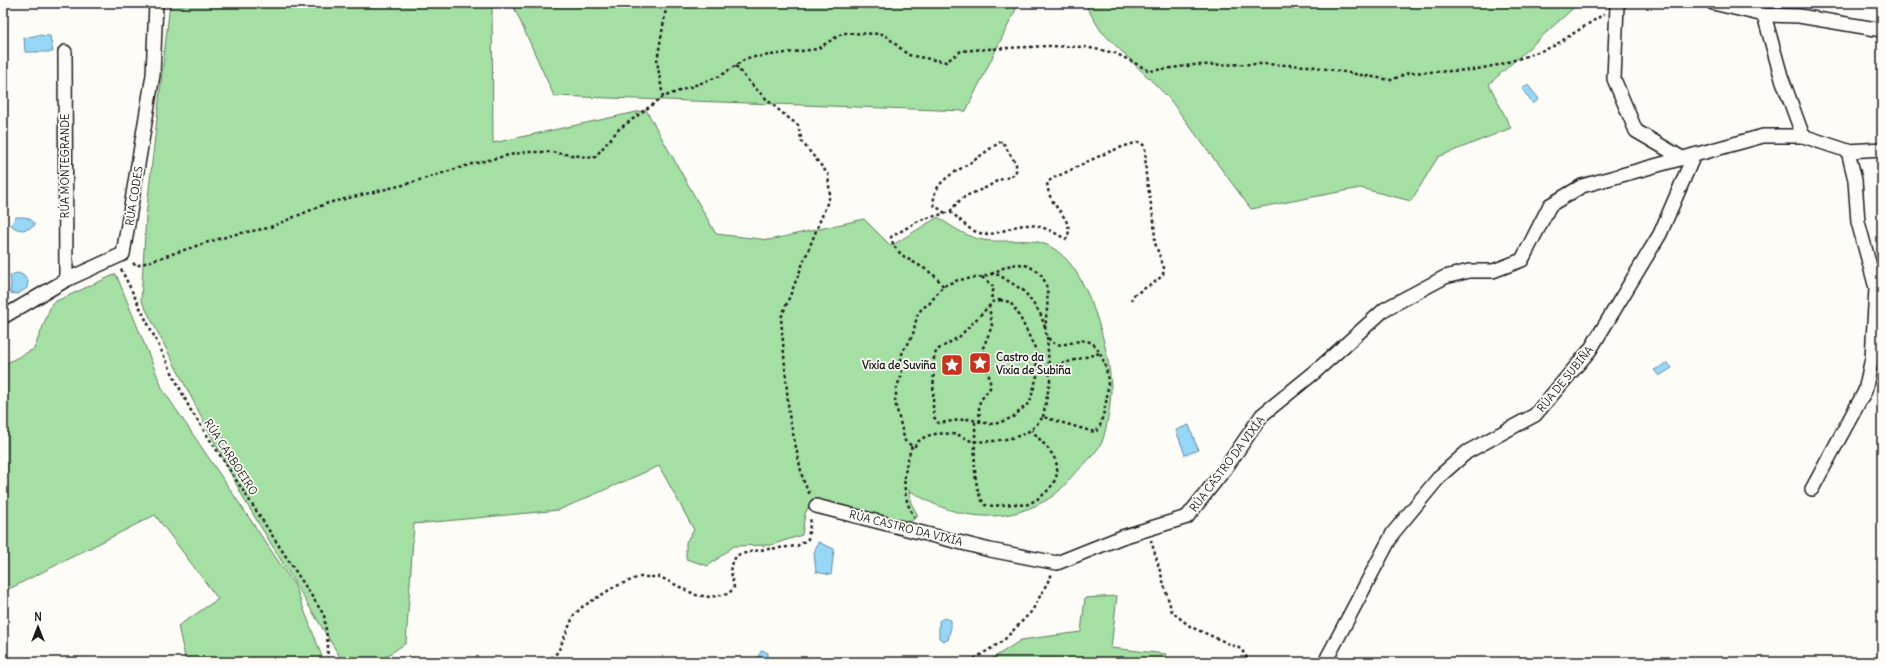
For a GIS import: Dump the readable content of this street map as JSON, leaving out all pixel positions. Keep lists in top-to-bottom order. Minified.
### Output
{"streets":{"street":["RÚA MONTEGRANDE","RÚA CODES","RÚA DE SUBIÑA","RÚA CASTRO DA VIXÍA"],"path":["RÚA CARBOEIRO"]},"crossings":[["RÚA CODES","RÚA CARBOEIRO"],["RÚA DE SUBIÑA","RÚA CASTRO DA VIXÍA"]],"places":{"place":["Castro da Vixía de Subiña","Vixía de Suviña"]},"north":"top"}
